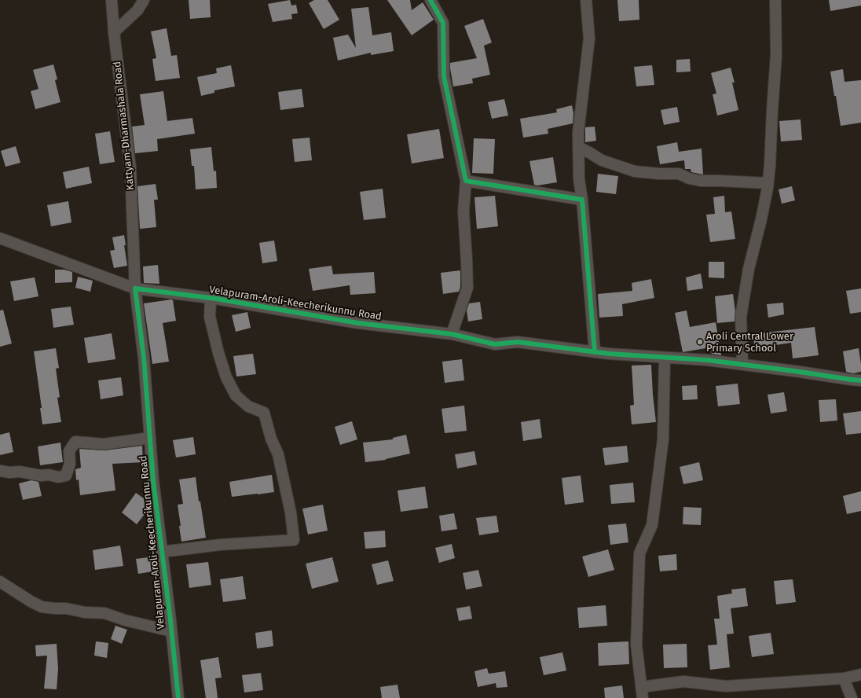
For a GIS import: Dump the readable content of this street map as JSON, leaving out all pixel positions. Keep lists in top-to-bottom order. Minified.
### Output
{"streets":{"street":["Kattyam-Dharmashala Road","Velapuram-Aroli-Keecherikunnu Road"]},"crossings":[["Kattyam-Dharmashala Road","Velapuram-Aroli-Keecherikunnu Road"]],"places":["Aroli Central Lower Primary School"]}
